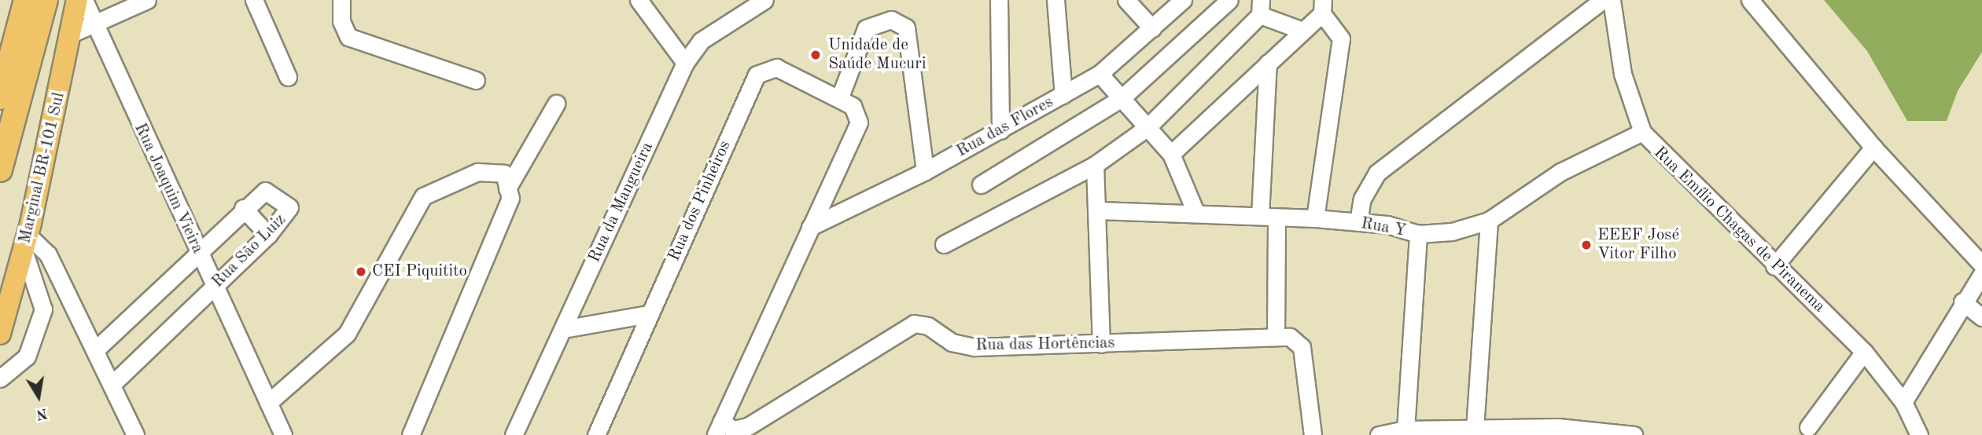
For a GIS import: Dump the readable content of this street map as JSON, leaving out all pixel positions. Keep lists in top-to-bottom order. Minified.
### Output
{"streets":{"main road":["Marginal BR-101 Sul"],"street":["Rua das Flores","Rua Joaquim Vieira","Rua dos Pinheiros","Rua da Mangueira","Rua Y","Rua Emílio Chagas de Piranema","Rua São Luiz","Rua das Hortências"]},"crossings":[["Rua das Flores","Rua dos Pinheiros"],["Rua Joaquim Vieira","Rua São Luiz"],["Rua Y","Rua Emílio Chagas de Piranema"]],"places":["Unidade de Saúde Mucuri","EEEF José Vitor Filho","CEI Piquitito"],"north":"bottom"}
